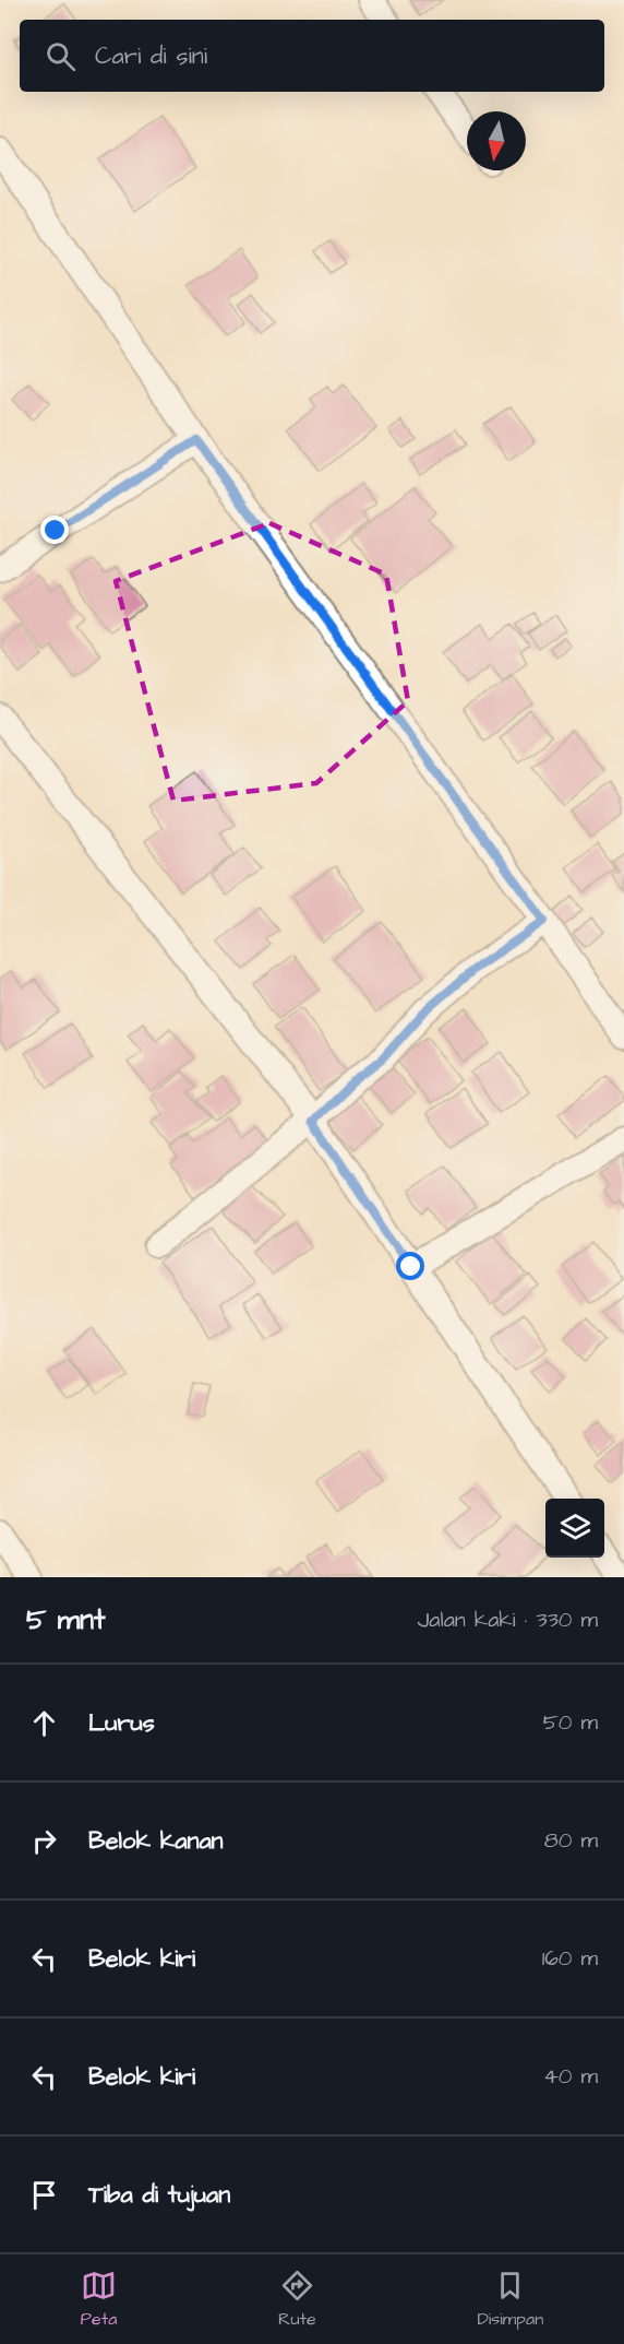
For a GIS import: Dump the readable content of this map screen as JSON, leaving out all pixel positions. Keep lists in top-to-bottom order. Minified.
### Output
{"north":"bottom","page":{"search":"Cari di sini","heading":["5 mnt","Jalan kaki · 330 m"],"list":[["Lurus","50 m"],["Belok kanan","80 m"],["Belok kiri","160 m"],["Belok kiri","40 m"],"Tiba di tujuan"],"nav":["Peta","Rute","Disimpan"]}}
